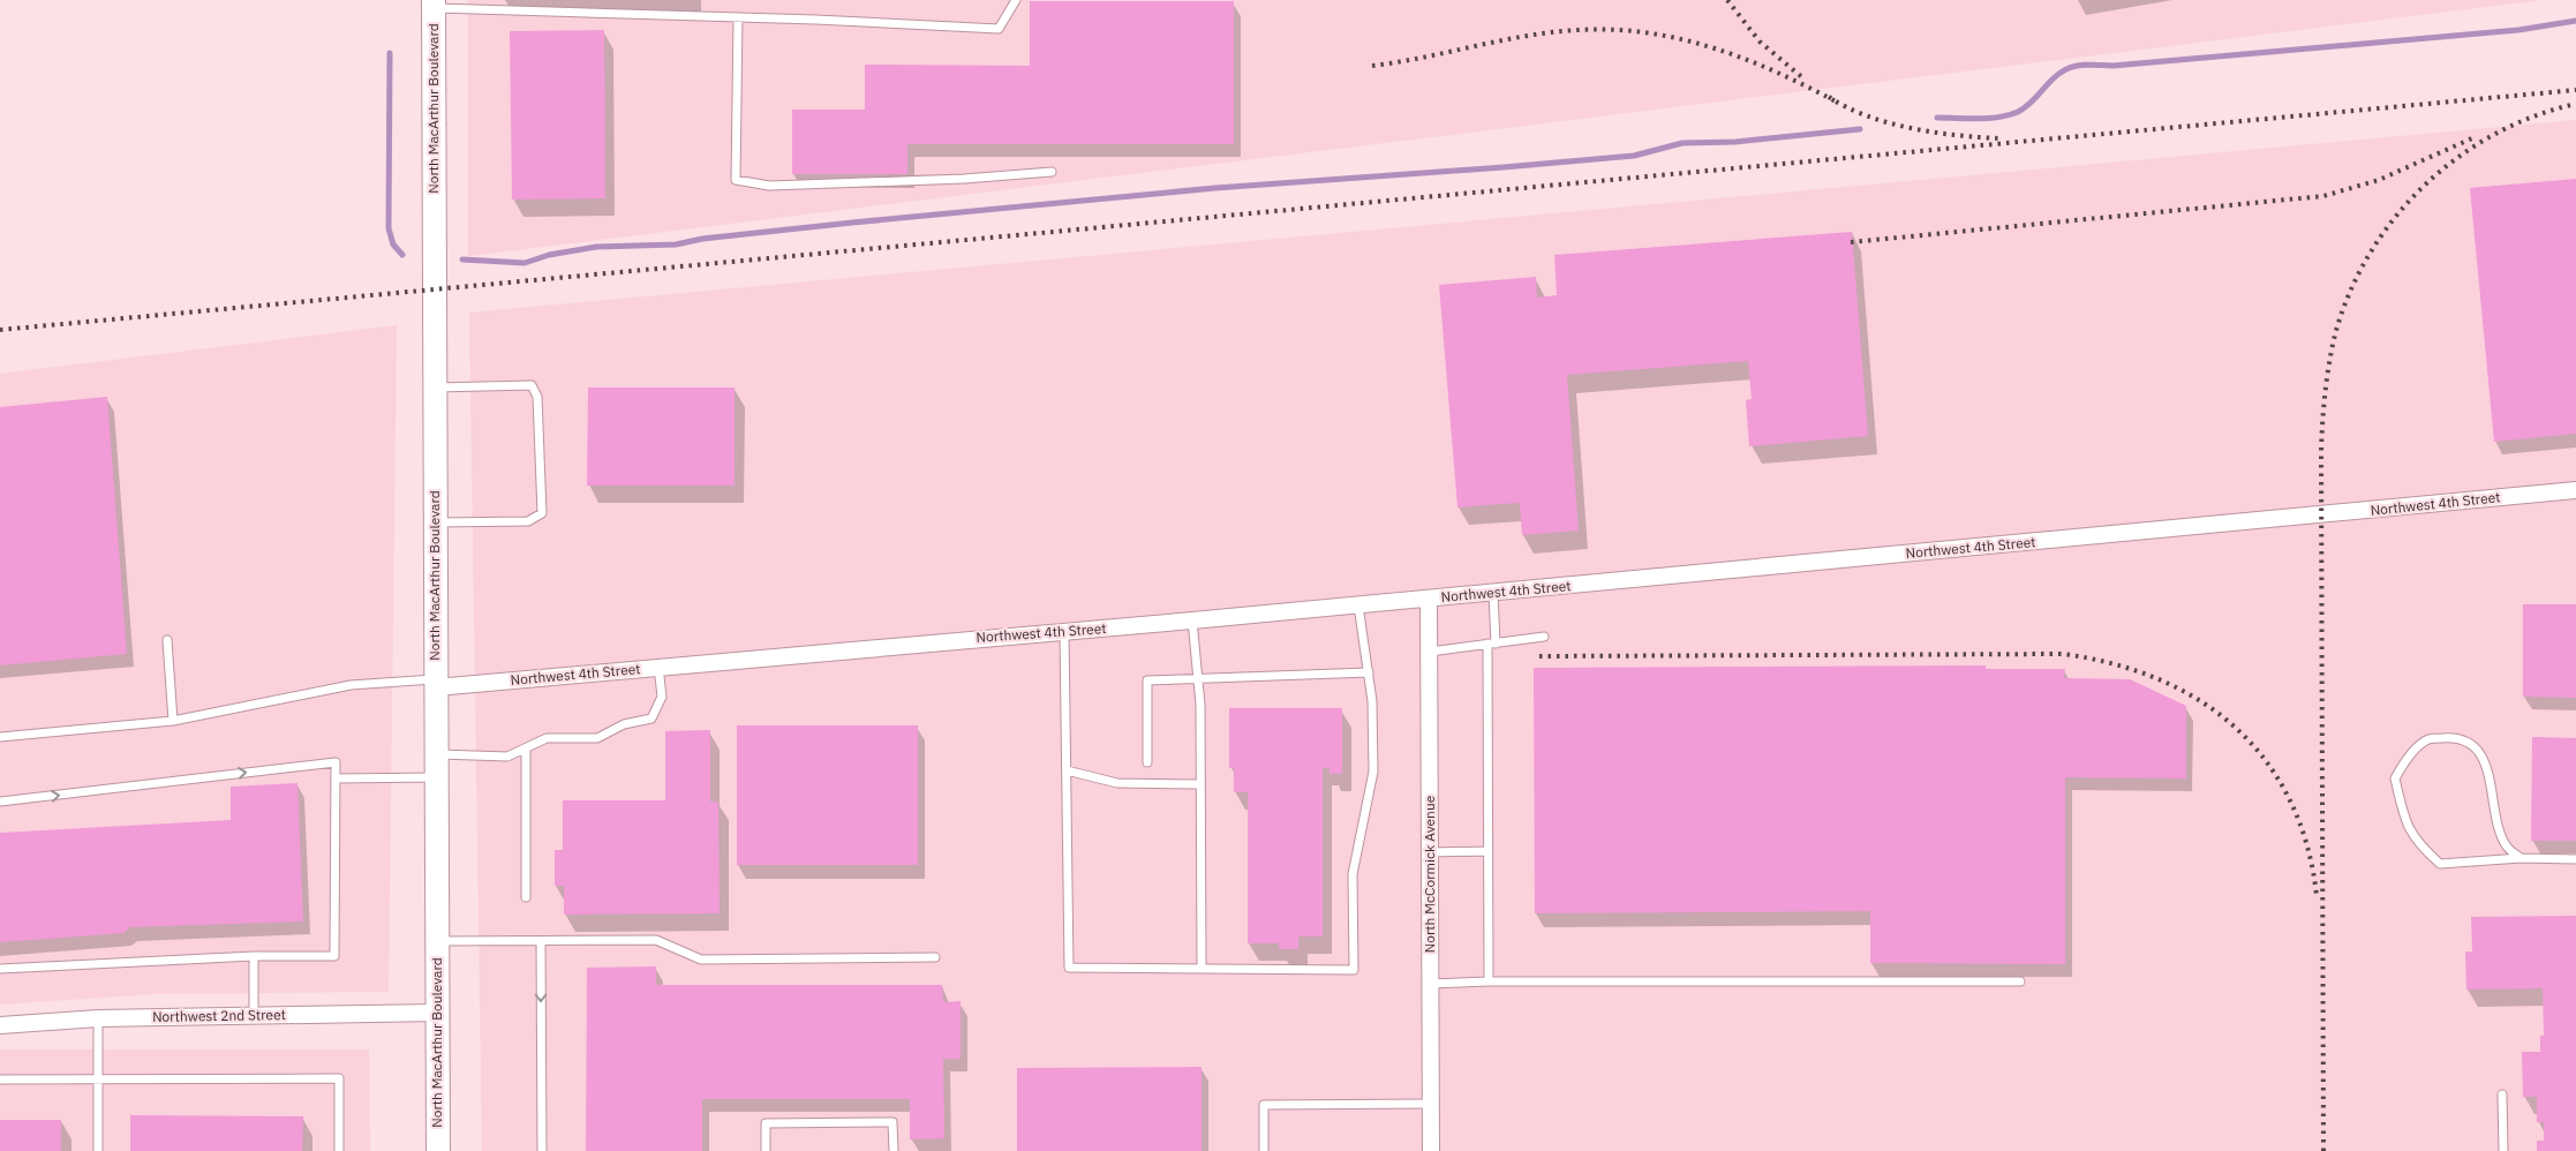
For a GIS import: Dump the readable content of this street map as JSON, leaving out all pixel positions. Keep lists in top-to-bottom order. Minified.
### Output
{"streets":{"main road":["North MacArthur Boulevard"],"street":["Northwest 4th Street","North McCormick Avenue","Northwest 2nd Street"]},"crossings":[["North MacArthur Boulevard","Northwest 4th Street"],["North MacArthur Boulevard","Northwest 2nd Street"],["Northwest 4th Street","North McCormick Avenue"]]}
